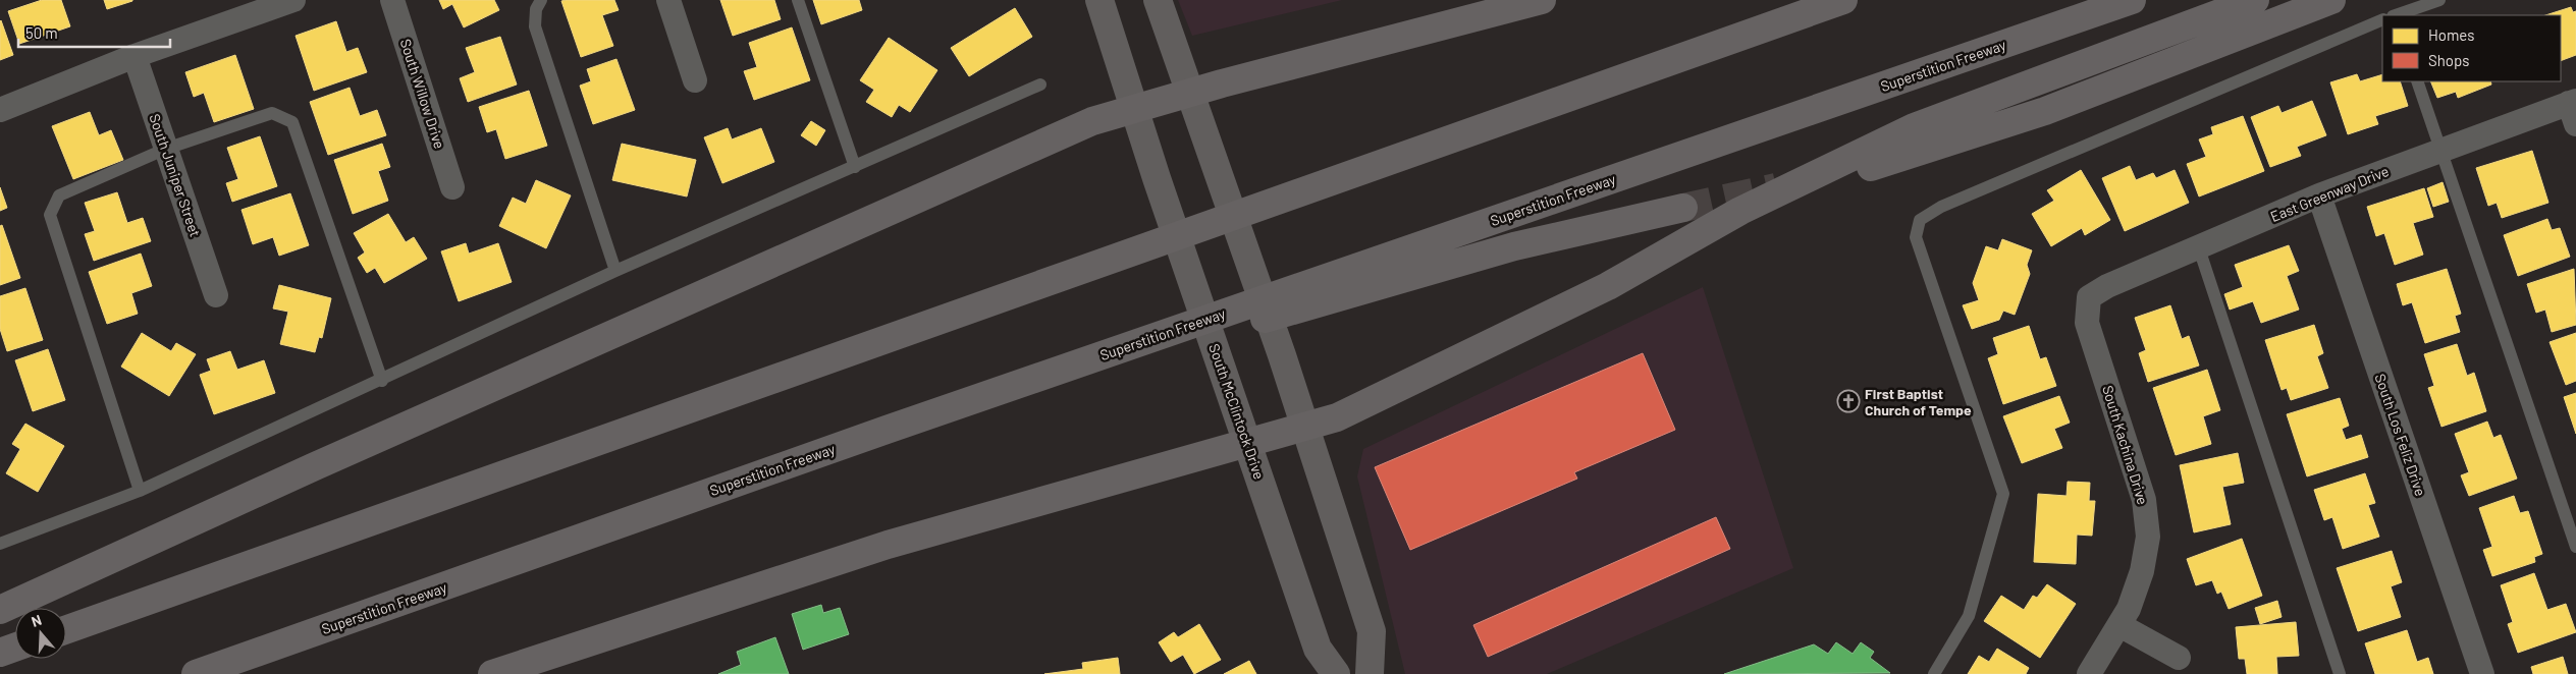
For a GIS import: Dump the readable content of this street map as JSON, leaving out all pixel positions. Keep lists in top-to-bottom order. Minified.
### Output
{"streets":{"highway":["Superstition Freeway"],"main road":["South McClintock Drive"],"street":["South Willow Drive","South Juniper Street","East Greenway Drive","South Los Feliz Drive","South Kachina Drive"]},"crossings":[["East Greenway Drive","South Los Feliz Drive"],["East Greenway Drive","South Kachina Drive"]],"places":{"church":["First Baptist Church of Tempe"]},"legend":["Homes","Shops"],"scale_bar":"50 m","north":"top"}
